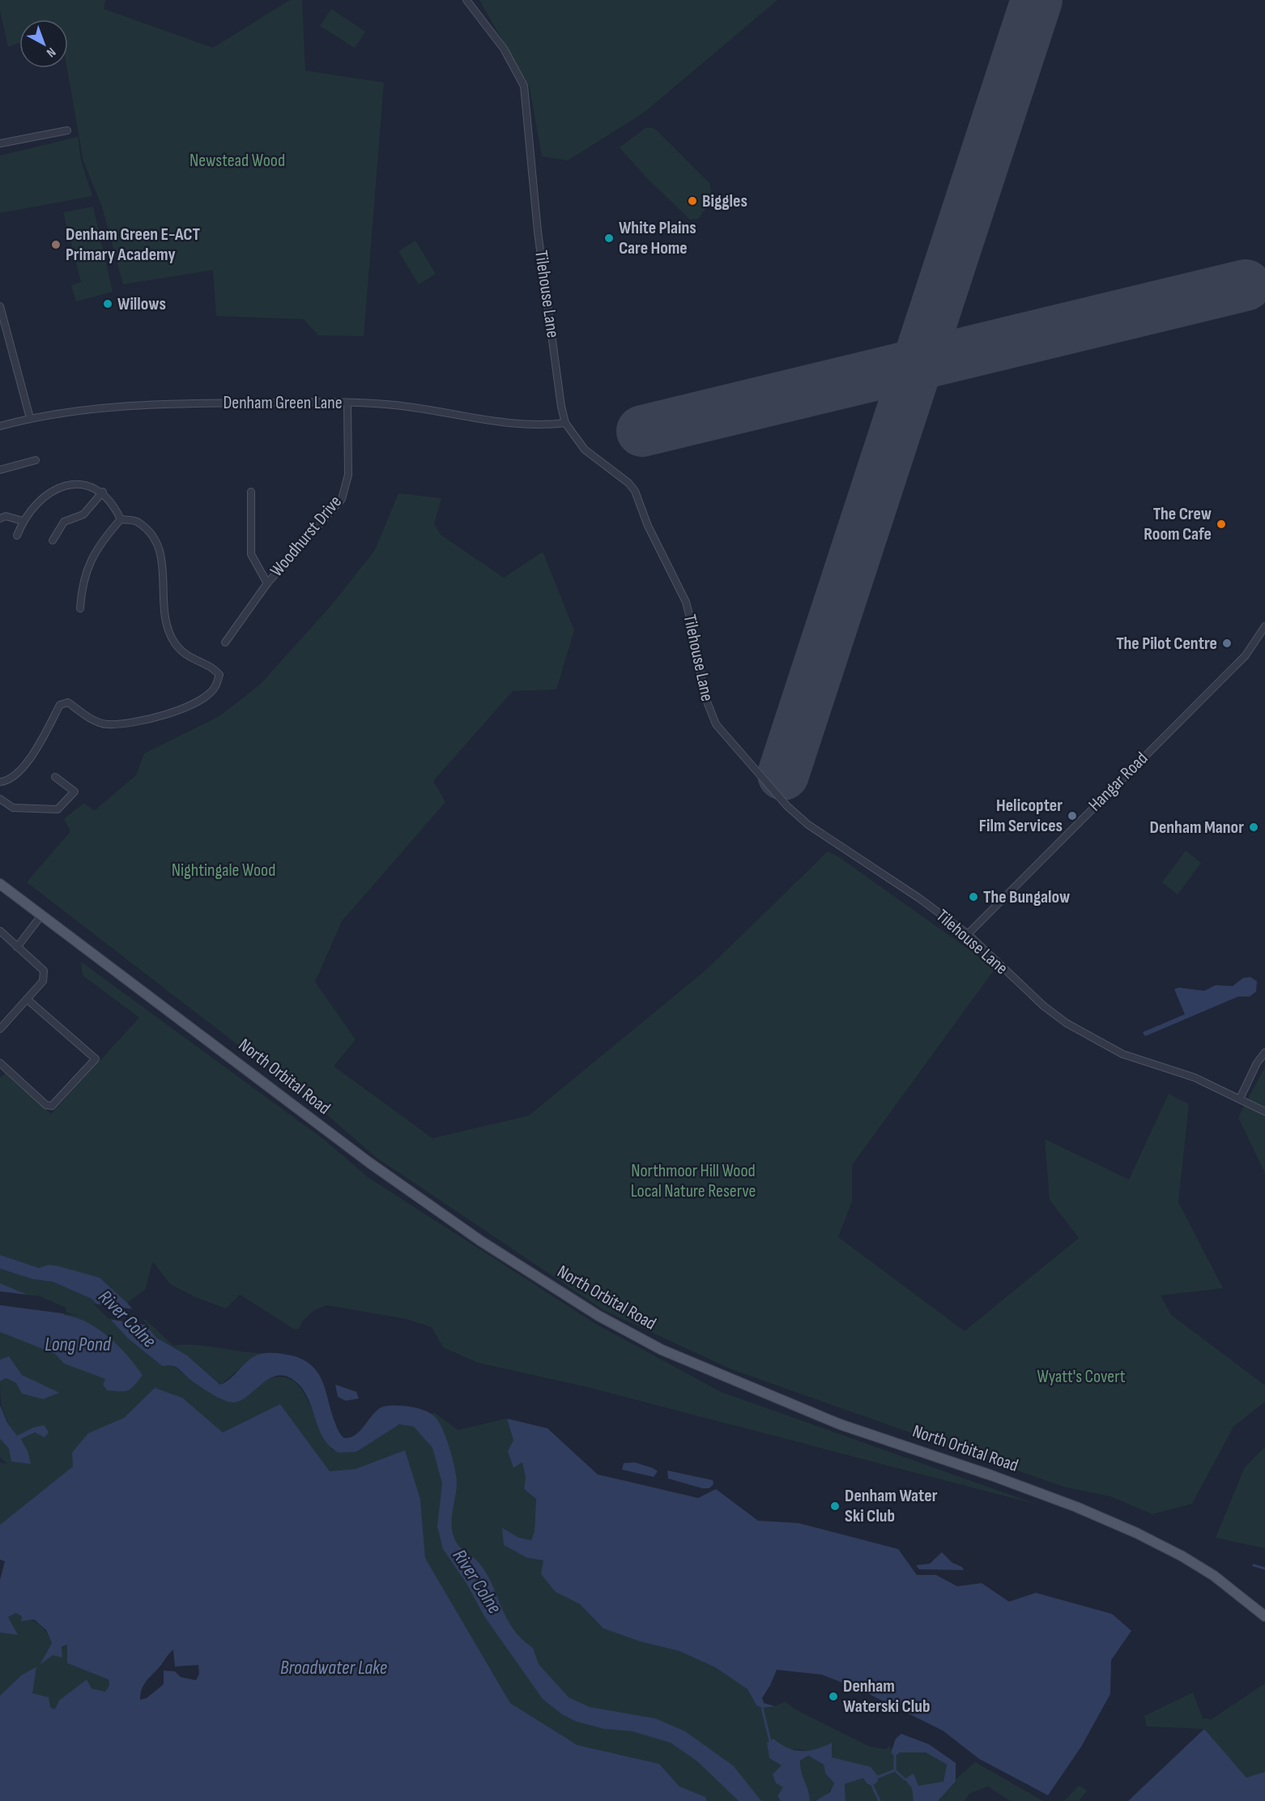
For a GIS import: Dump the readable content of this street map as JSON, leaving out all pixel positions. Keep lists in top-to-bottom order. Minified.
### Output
{"streets":{"main road":["North Orbital Road"],"street":["Tilehouse Lane","Denham Green Lane","Woodhurst Drive","Hangar Road"]},"crossings":[["Tilehouse Lane","Denham Green Lane"],["Tilehouse Lane","Hangar Road"],["Denham Green Lane","Woodhurst Drive"]],"water":["River Colne","Long Pond","Broadwater Lake"],"parks":["Newstead Wood","Nightingale Wood","Northmoor Hill Wood Local Nature Reserve","Wyatt's Covert"],"places":["Biggles","White Plains Care Home","Denham Green E-ACT Primary Academy","Willows","The Crew Room Cafe","The Pilot Centre","Helicopter Film Services","Denham Manor","The Bungalow","Denham Water Ski Club","Denham Waterski Club"],"north":"bottom right"}
